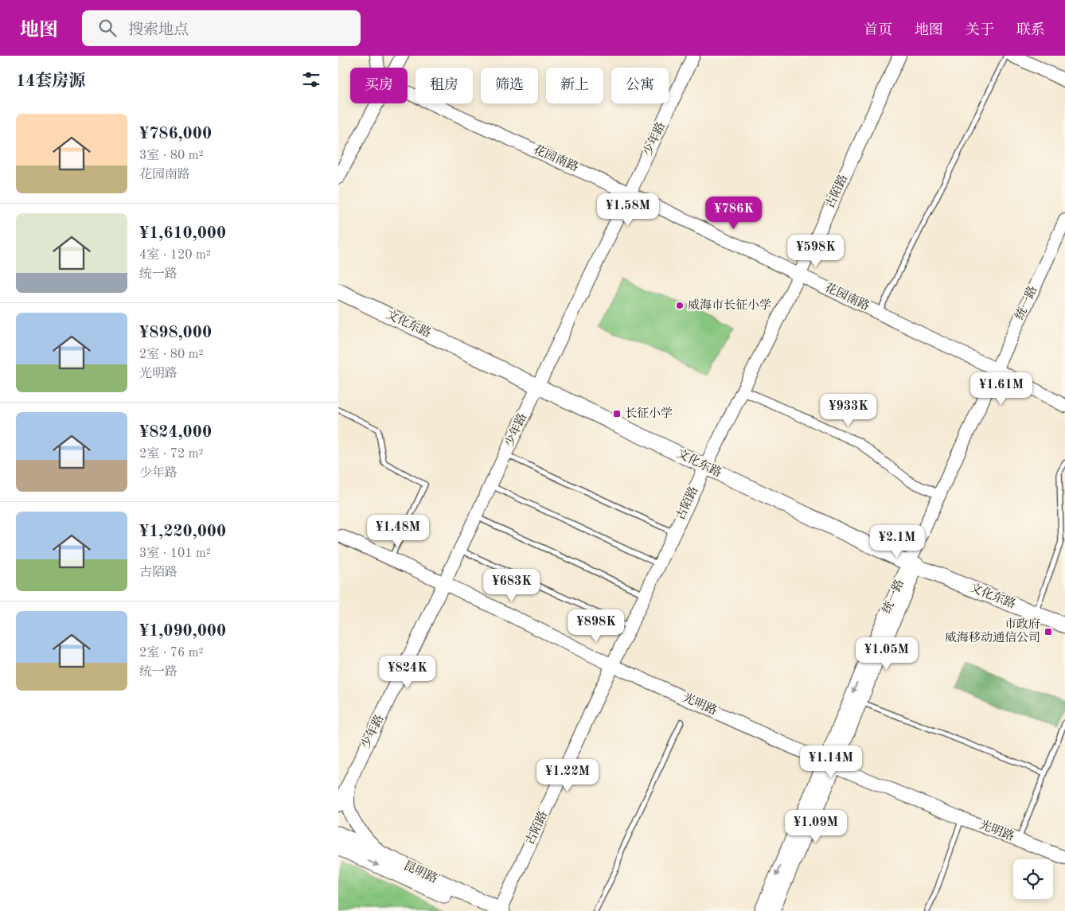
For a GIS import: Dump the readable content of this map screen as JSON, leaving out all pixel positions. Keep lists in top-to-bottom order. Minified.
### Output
{"streets":{"main road":["文化东路","昆明路"],"street":["少年路","花园南路","古陌路","统一路","光明路"]},"crossings":[["少年路","花园南路"],["少年路","文化东路"],["少年路","光明路"],["花园南路","古陌路"],["花园南路","统一路"],["古陌路","文化东路"],["古陌路","光明路"],["古陌路","昆明路"],["统一路","文化东路"],["统一路","光明路"]],"places":{"other":["威海市长征小学"],"transit":["长征小学","市政府 威海移动通信公司"]},"page":{"header":"地图","search":"搜索地点","nav":["首页","地图","关于","联系"],"heading":"14套房源","chip":["买房","租房","筛选","新上","公寓"],"list":[{"name":"¥786,000","note":"3室 · 80 m² · 花园南路"},{"name":"¥1,610,000","note":"4室 · 120 m² · 统一路"},{"name":"¥898,000","note":"2室 · 80 m² · 光明路"},{"name":"¥824,000","note":"2室 · 72 m² · 少年路"},{"name":"¥1,220,000","note":"3室 · 101 m² · 古陌路"},{"name":"¥1,090,000","note":"2室 · 76 m² · 统一路"}],"price":["¥1.58M","¥786K","¥598K","¥1.61M","¥933K","¥1.48M","¥2.1M","¥683K","¥898K","¥1.05M","¥824K","¥1.14M","¥1.22M","¥1.09M"]}}
